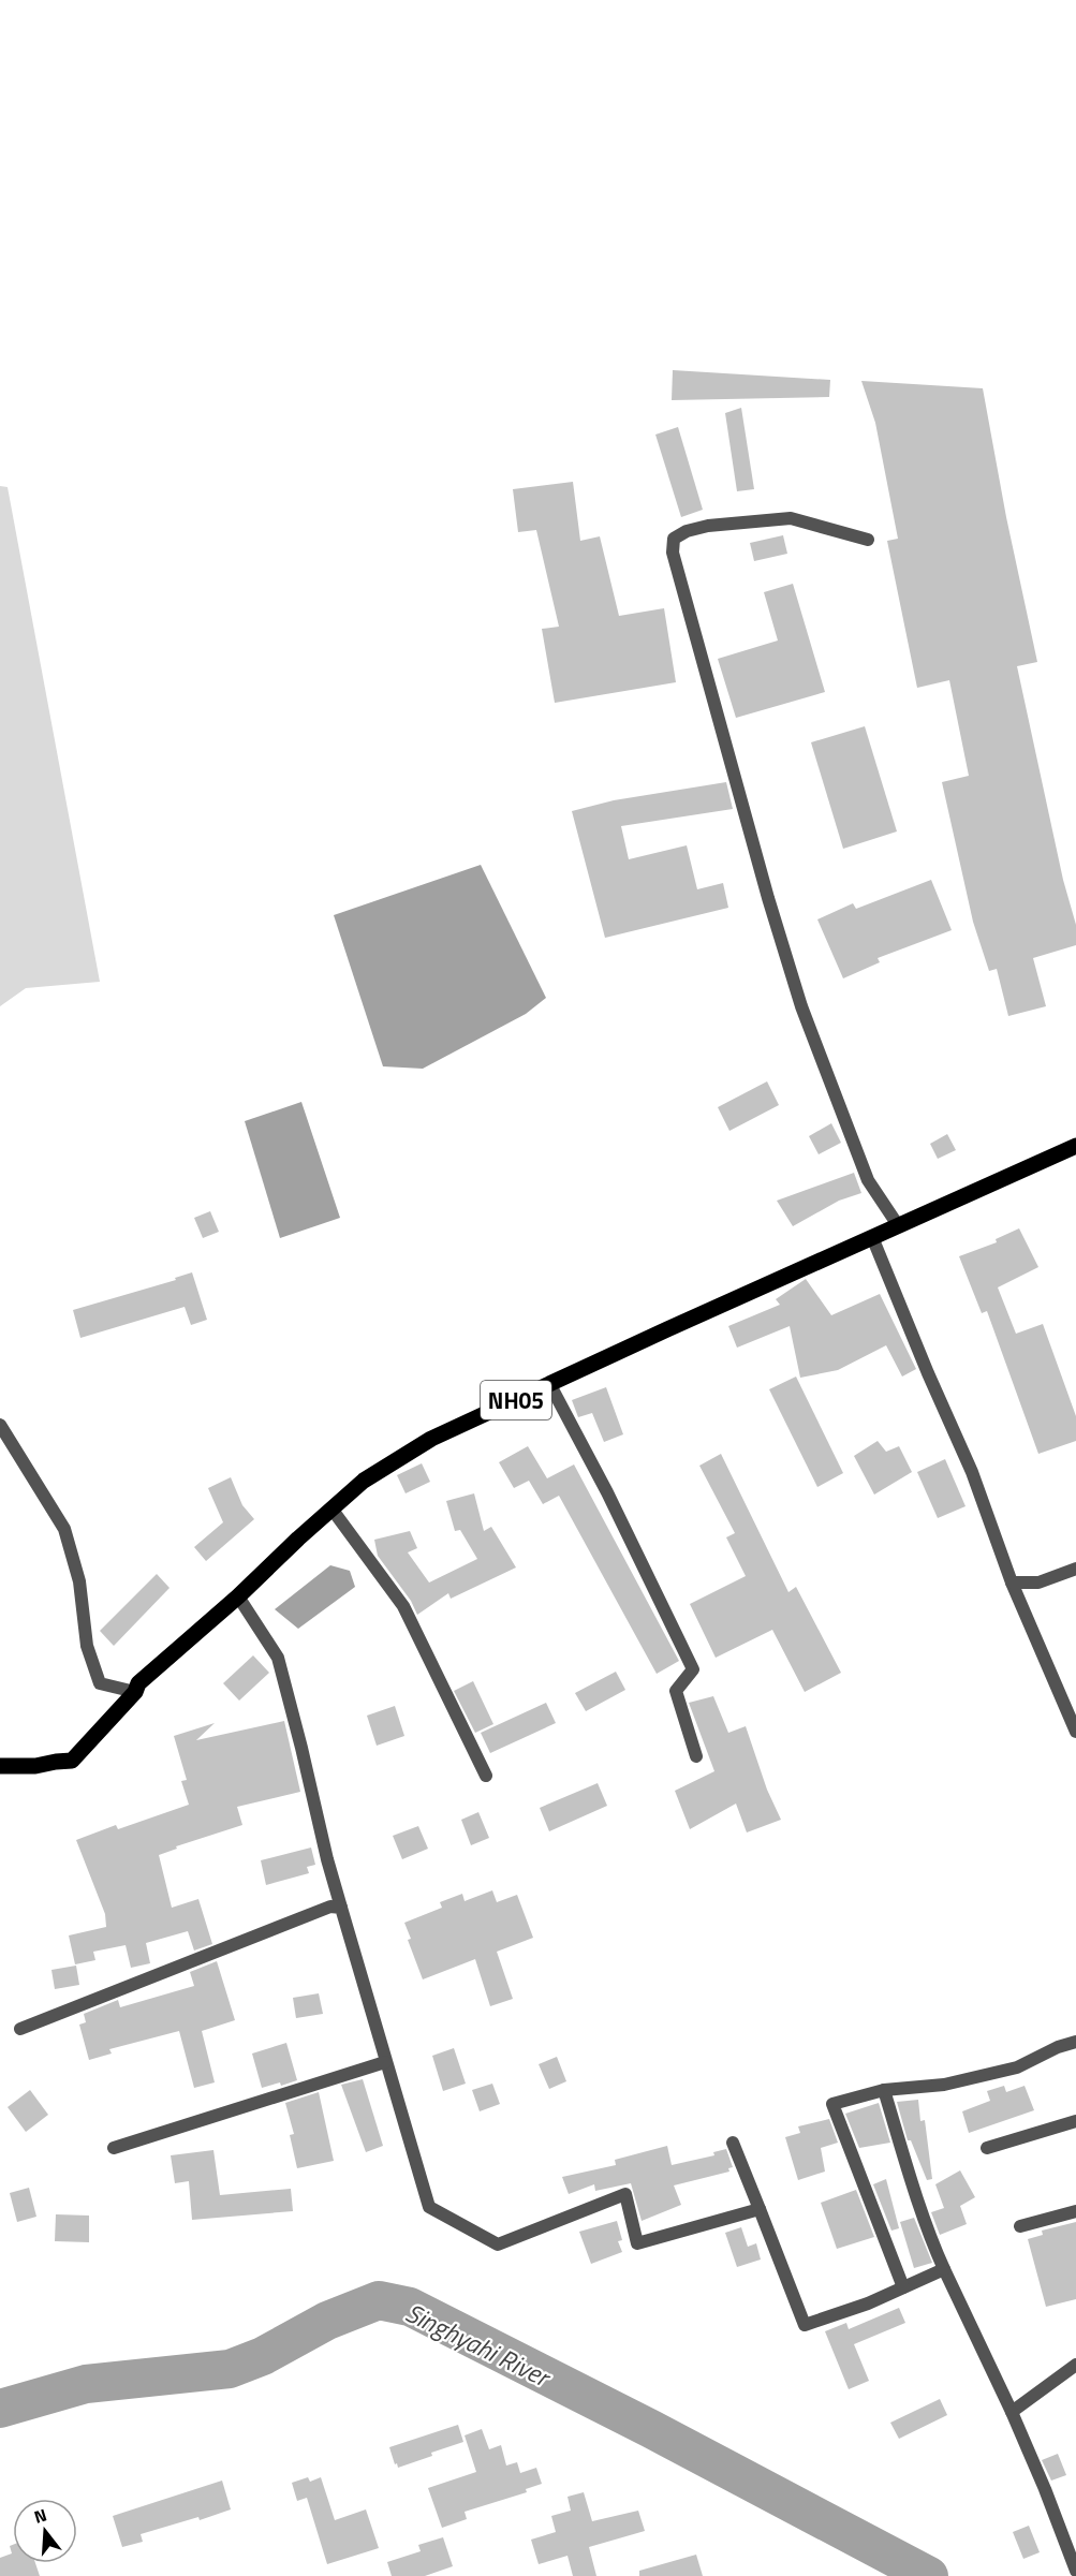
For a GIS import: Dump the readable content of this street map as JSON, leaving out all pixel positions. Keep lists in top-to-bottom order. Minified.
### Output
{"streets":{"main road":["NH05"]},"water":["Singhyahi River"],"north":"top"}
